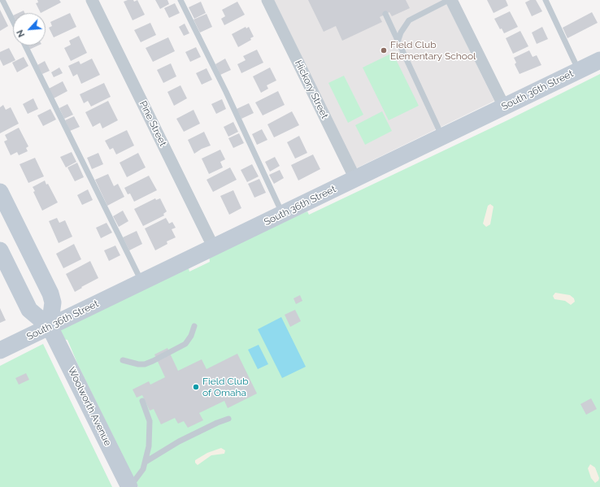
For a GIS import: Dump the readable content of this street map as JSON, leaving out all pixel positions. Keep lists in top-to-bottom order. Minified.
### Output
{"streets":{"street":["Hickory Street","South 36th Street","Pine Street","Woolworth Avenue"]},"crossings":[["Hickory Street","South 36th Street"],["South 36th Street","Pine Street"],["South 36th Street","Woolworth Avenue"]],"places":["Field Club Elementary School","Field Club of Omaha"],"north":"bottom left"}
